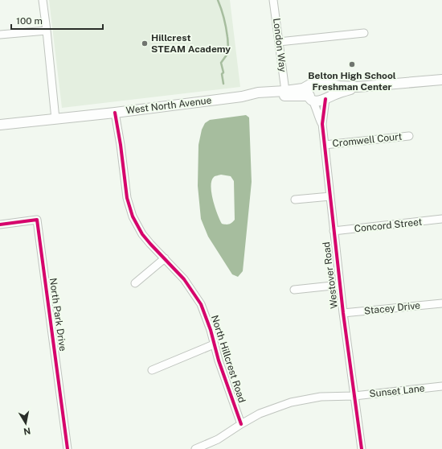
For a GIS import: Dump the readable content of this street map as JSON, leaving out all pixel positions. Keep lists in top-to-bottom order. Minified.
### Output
{"streets":{"main road":["West North Avenue"],"street":["London Way","Cromwell Court","Concord Street","Westover Road","Stacey Drive","North Park Drive","North Hillcrest Road","Sunset Lane"]},"crossings":[["London Way","West North Avenue"],["West North Avenue","Westover Road"],["West North Avenue","North Hillcrest Road"],["Cromwell Court","Westover Road"],["Concord Street","Westover Road"],["Westover Road","Stacey Drive"],["Westover Road","Sunset Lane"],["North Hillcrest Road","Sunset Lane"]],"places":["Hillcrest STEAM Academy","Belton High School Freshman Center"],"scale_bar":"100 m","north":"bottom"}
